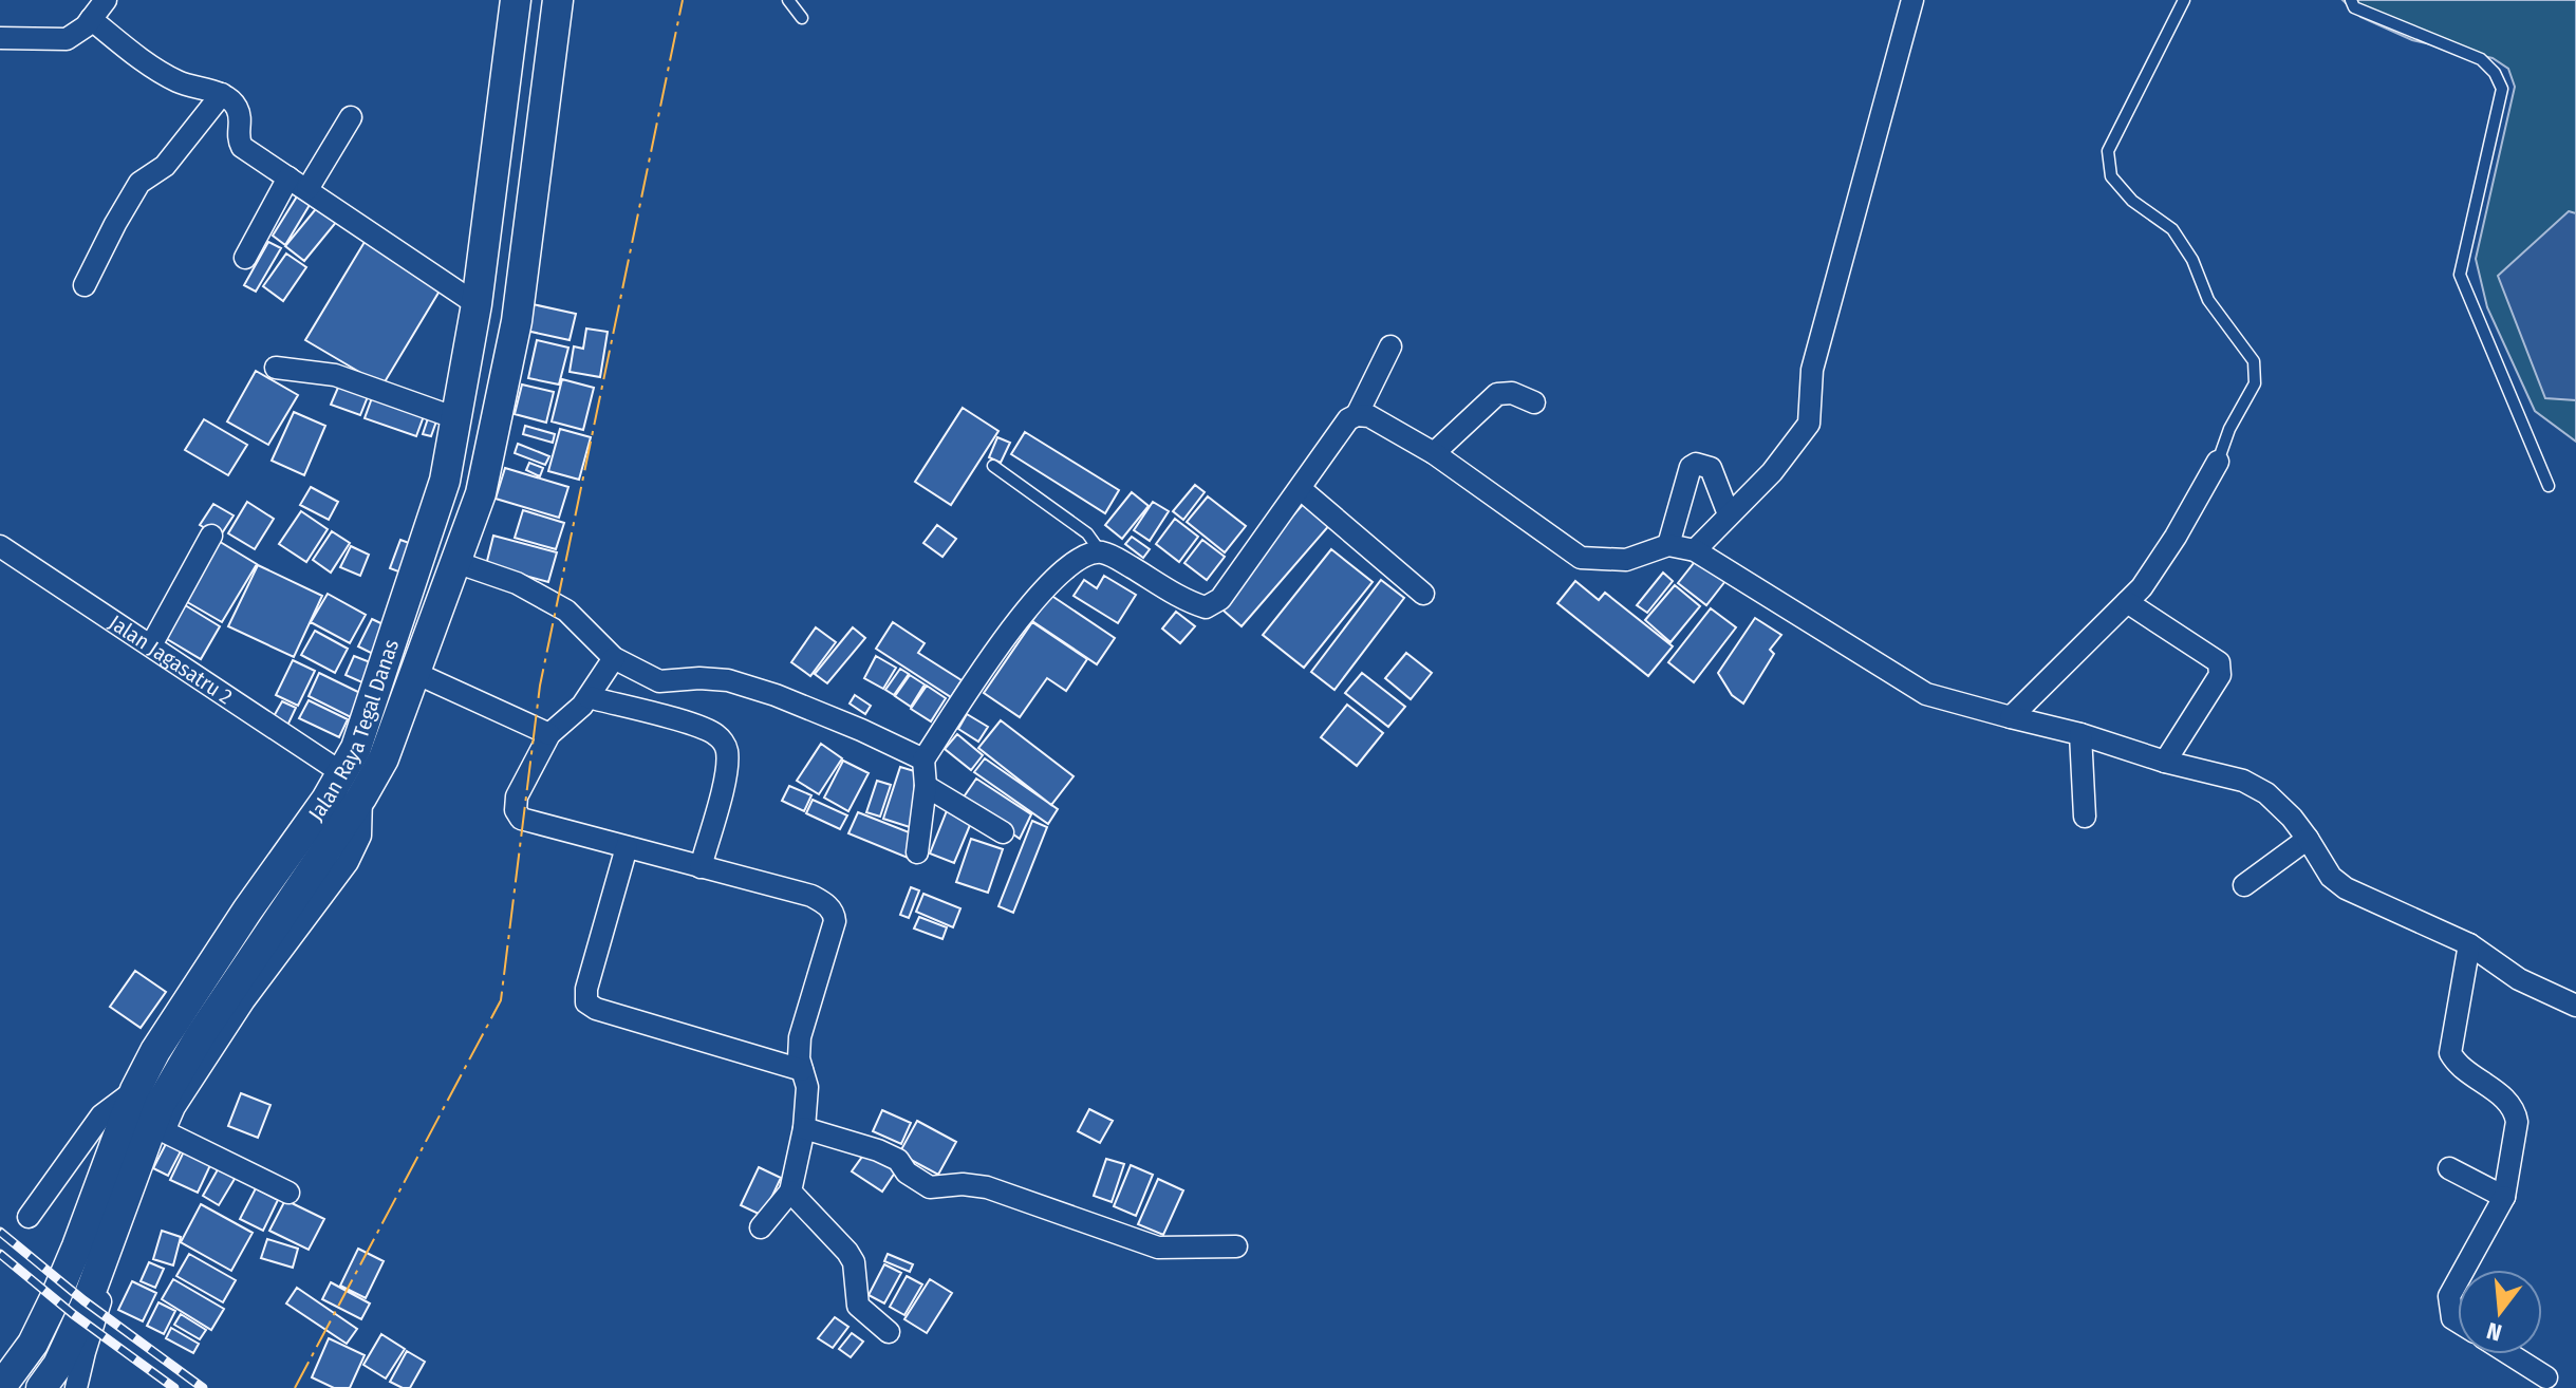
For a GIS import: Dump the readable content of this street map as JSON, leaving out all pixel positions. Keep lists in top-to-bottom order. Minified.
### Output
{"streets":{"street":["Jalan Jagasatru 2","Jalan Raya Tegal Danas"]},"crossings":[["Jalan Jagasatru 2","Jalan Raya Tegal Danas"]],"north":"bottom"}
